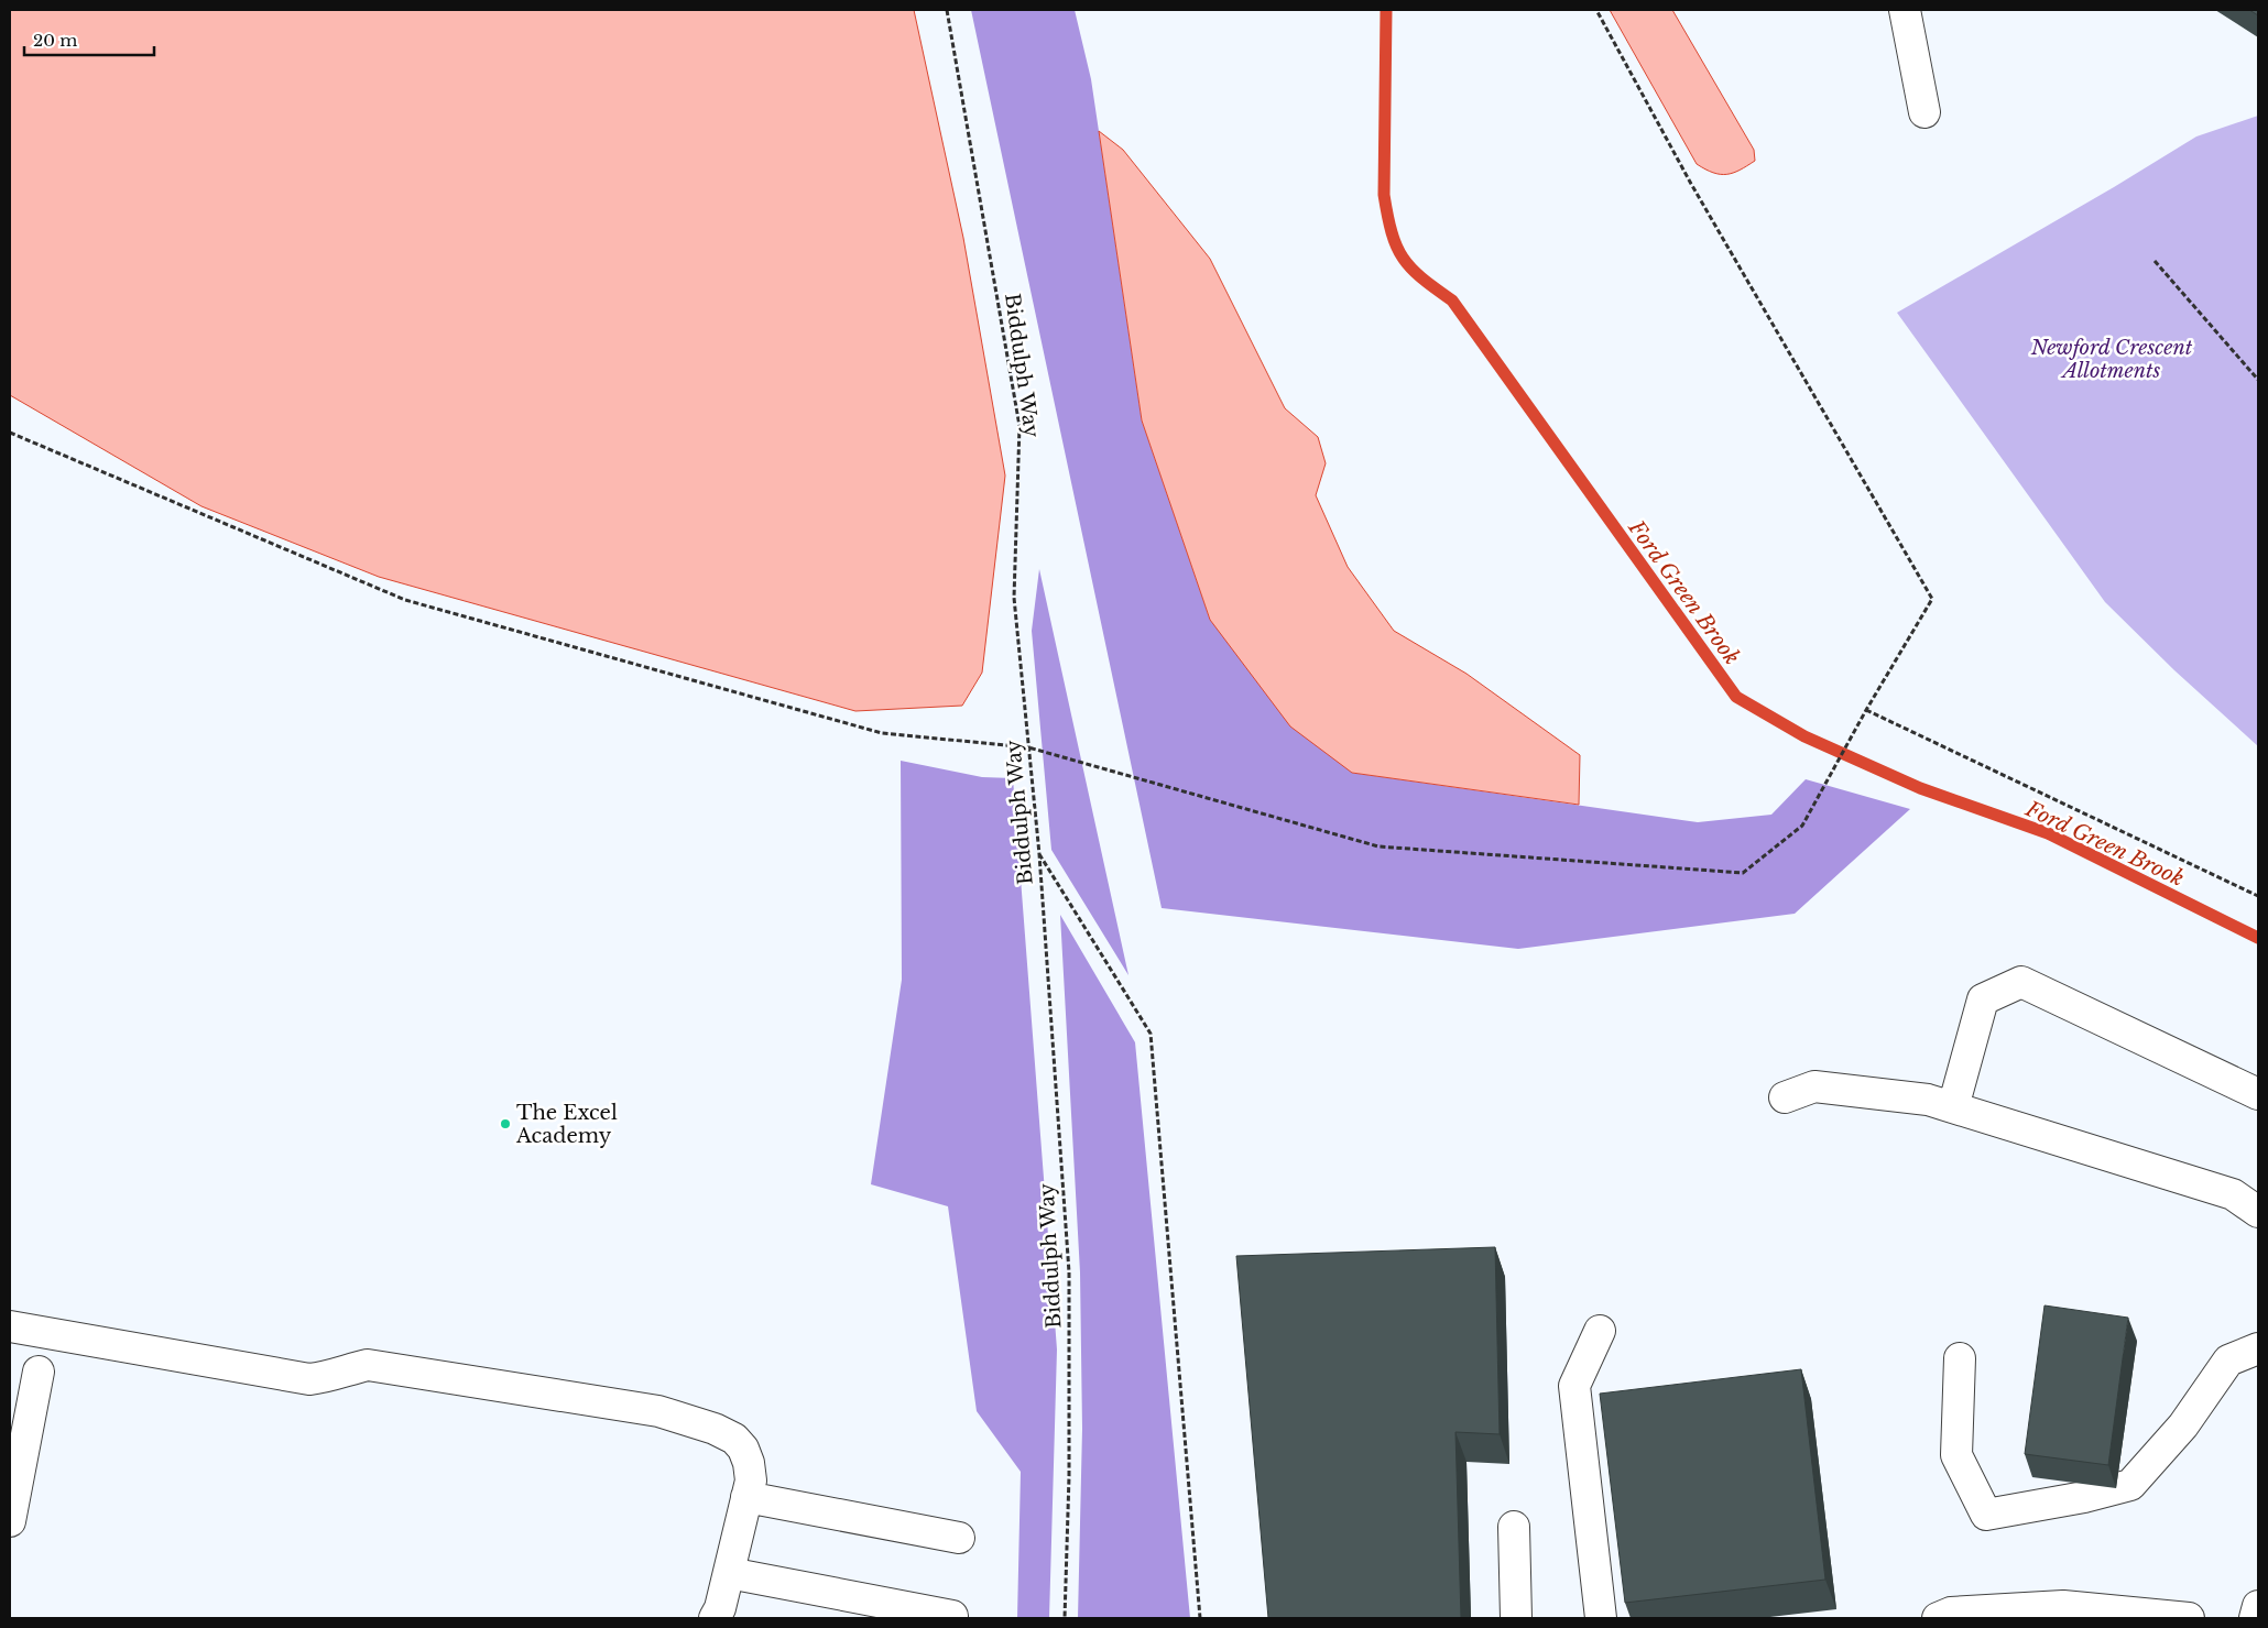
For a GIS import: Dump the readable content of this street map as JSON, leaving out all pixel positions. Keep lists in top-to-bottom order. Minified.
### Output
{"streets":{"path":["Biddulph Way"]},"water":["Ford Green Brook"],"parks":["Newford Crescent Allotments"],"places":["The Excel Academy"],"scale_bar":"20 m"}
